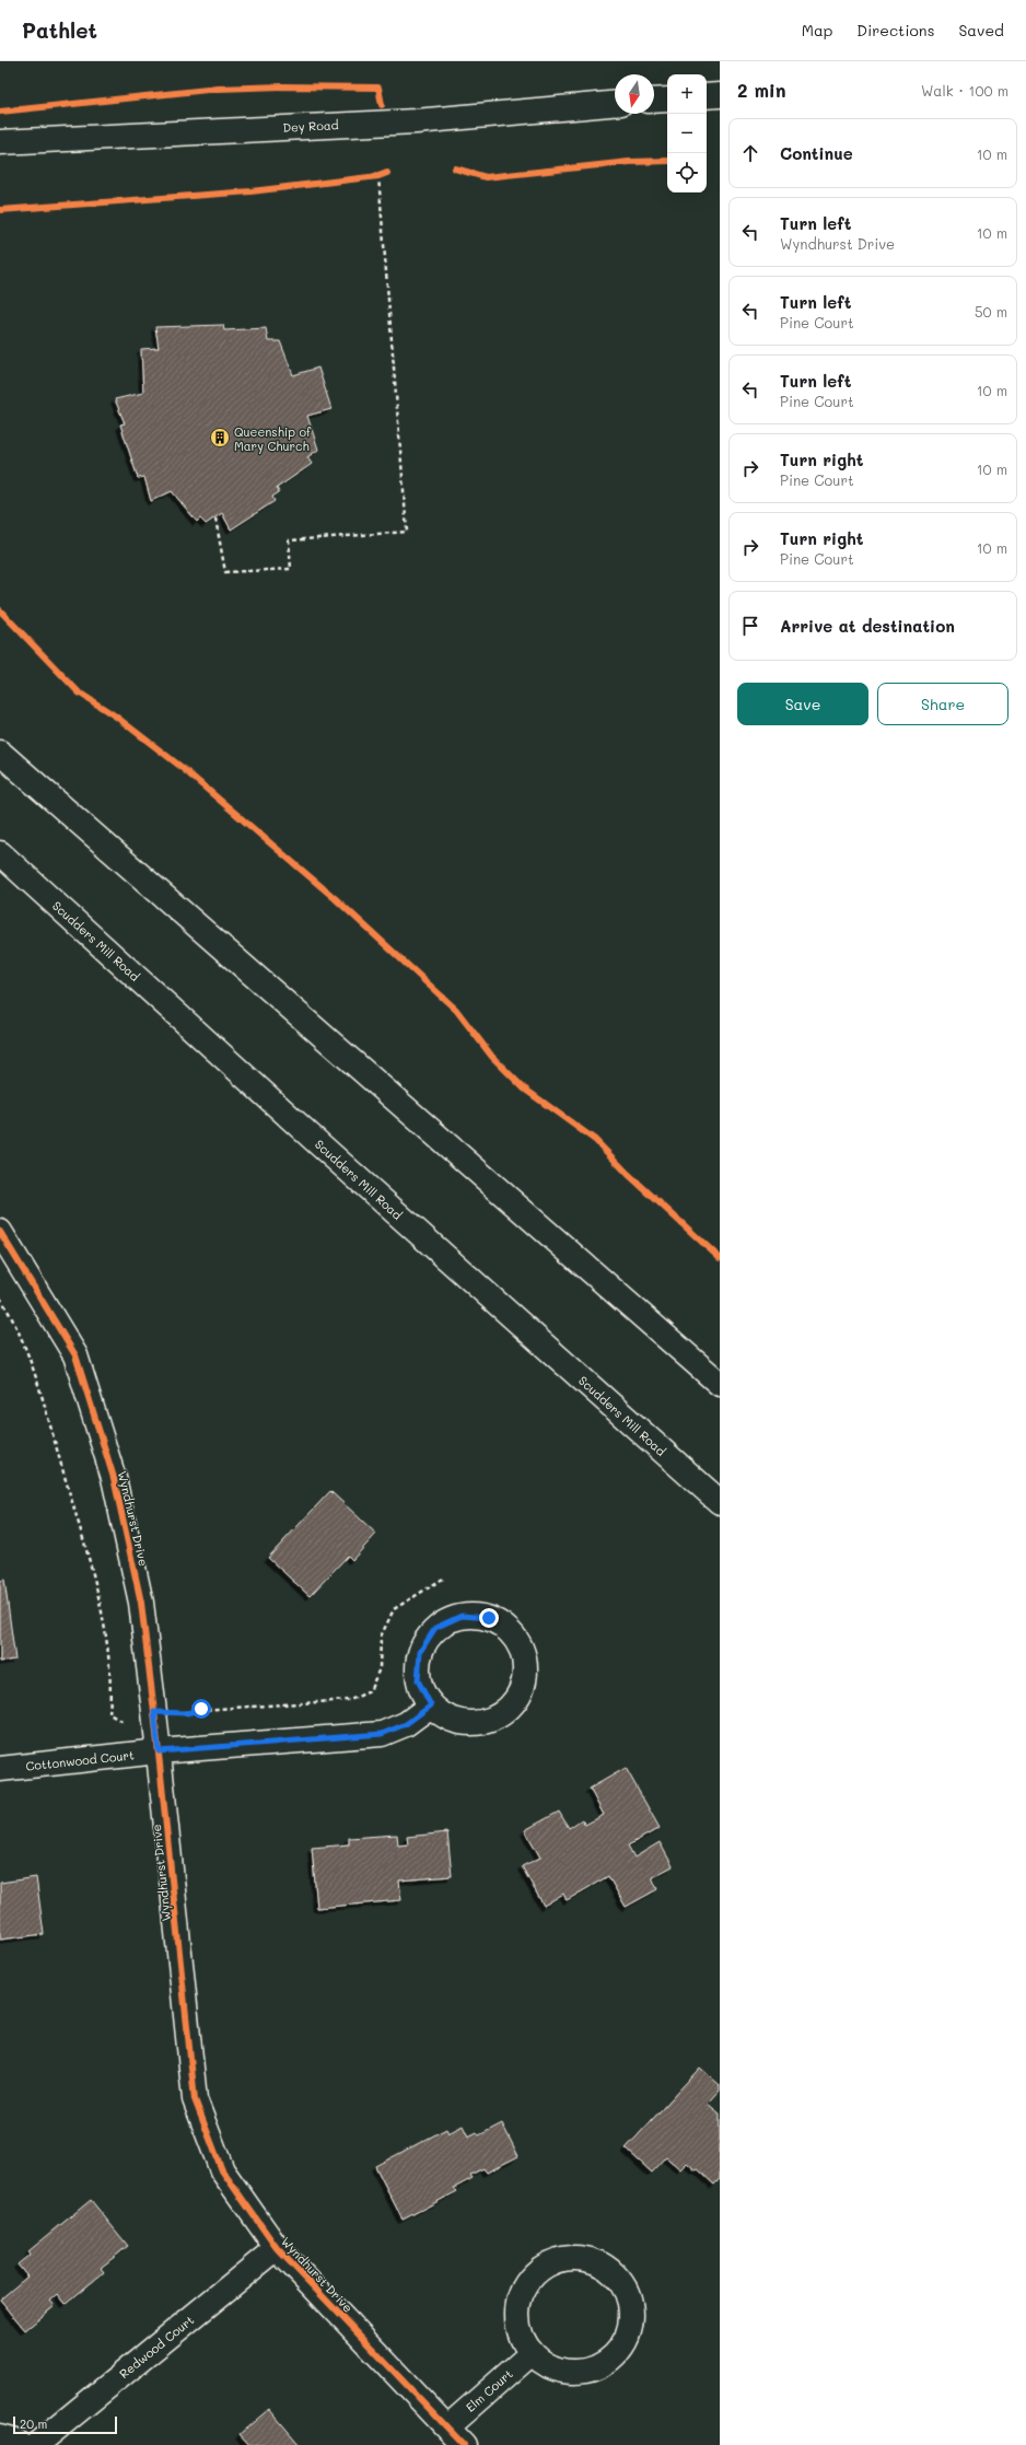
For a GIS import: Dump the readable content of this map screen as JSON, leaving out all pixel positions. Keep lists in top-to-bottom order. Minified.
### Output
{"streets":{"street":["Dey Road","Scudders Mill Road","Wyndhurst Drive","Cottonwood Court","Redwood Court","Elm Court"]},"crossings":[["Wyndhurst Drive","Cottonwood Court"],["Wyndhurst Drive","Redwood Court"],["Wyndhurst Drive","Elm Court"]],"places":{"building":["Queenship of Mary Church"]},"scale_bar":"20 m","north":"bottom","page":{"header":"Pathlet","nav":["Map","Directions","Saved"],"heading":["2 min","Walk · 100 m"],"map_buttons":["+","−"],"list":[["Continue","10 m"],["Turn left","Wyndhurst Drive","10 m"],["Turn left","Pine Court","50 m"],["Turn left","Pine Court","10 m"],["Turn right","Pine Court","10 m"],["Turn right","Pine Court","10 m"],"Arrive at destination"],"buttons":["Save","Share"],"scale":"20 m"}}
